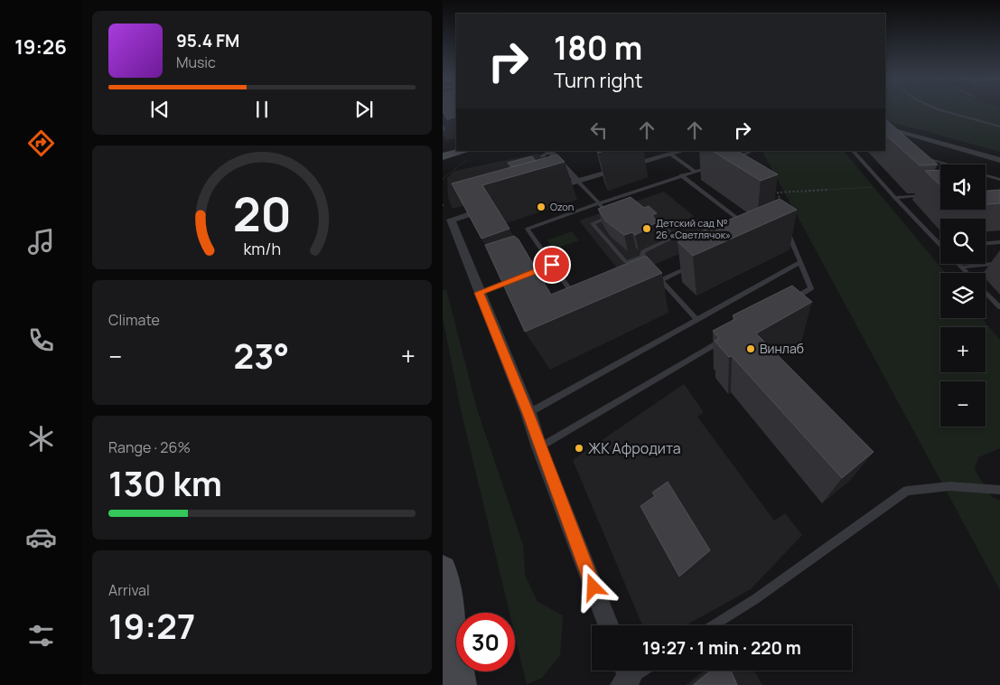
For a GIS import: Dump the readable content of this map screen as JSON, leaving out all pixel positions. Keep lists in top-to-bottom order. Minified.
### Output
{"places":["Ozon","Детский сад № 26 «Светлячок»","Винлаб","ЖК Афродита"],"page":{"tabs":"19:26","turn":["180 m","Turn right"],"song":["95.4 FM","Music"],"map_buttons":["+","−"],"tile":["Climate",["Range · 26%","130 km"],["Arrival","19:27"]],"heat":["−","23°","+"],"limit":"30","trip":"19:27 · 1 min · 220 m","gauge":["20","km/h"]}}
